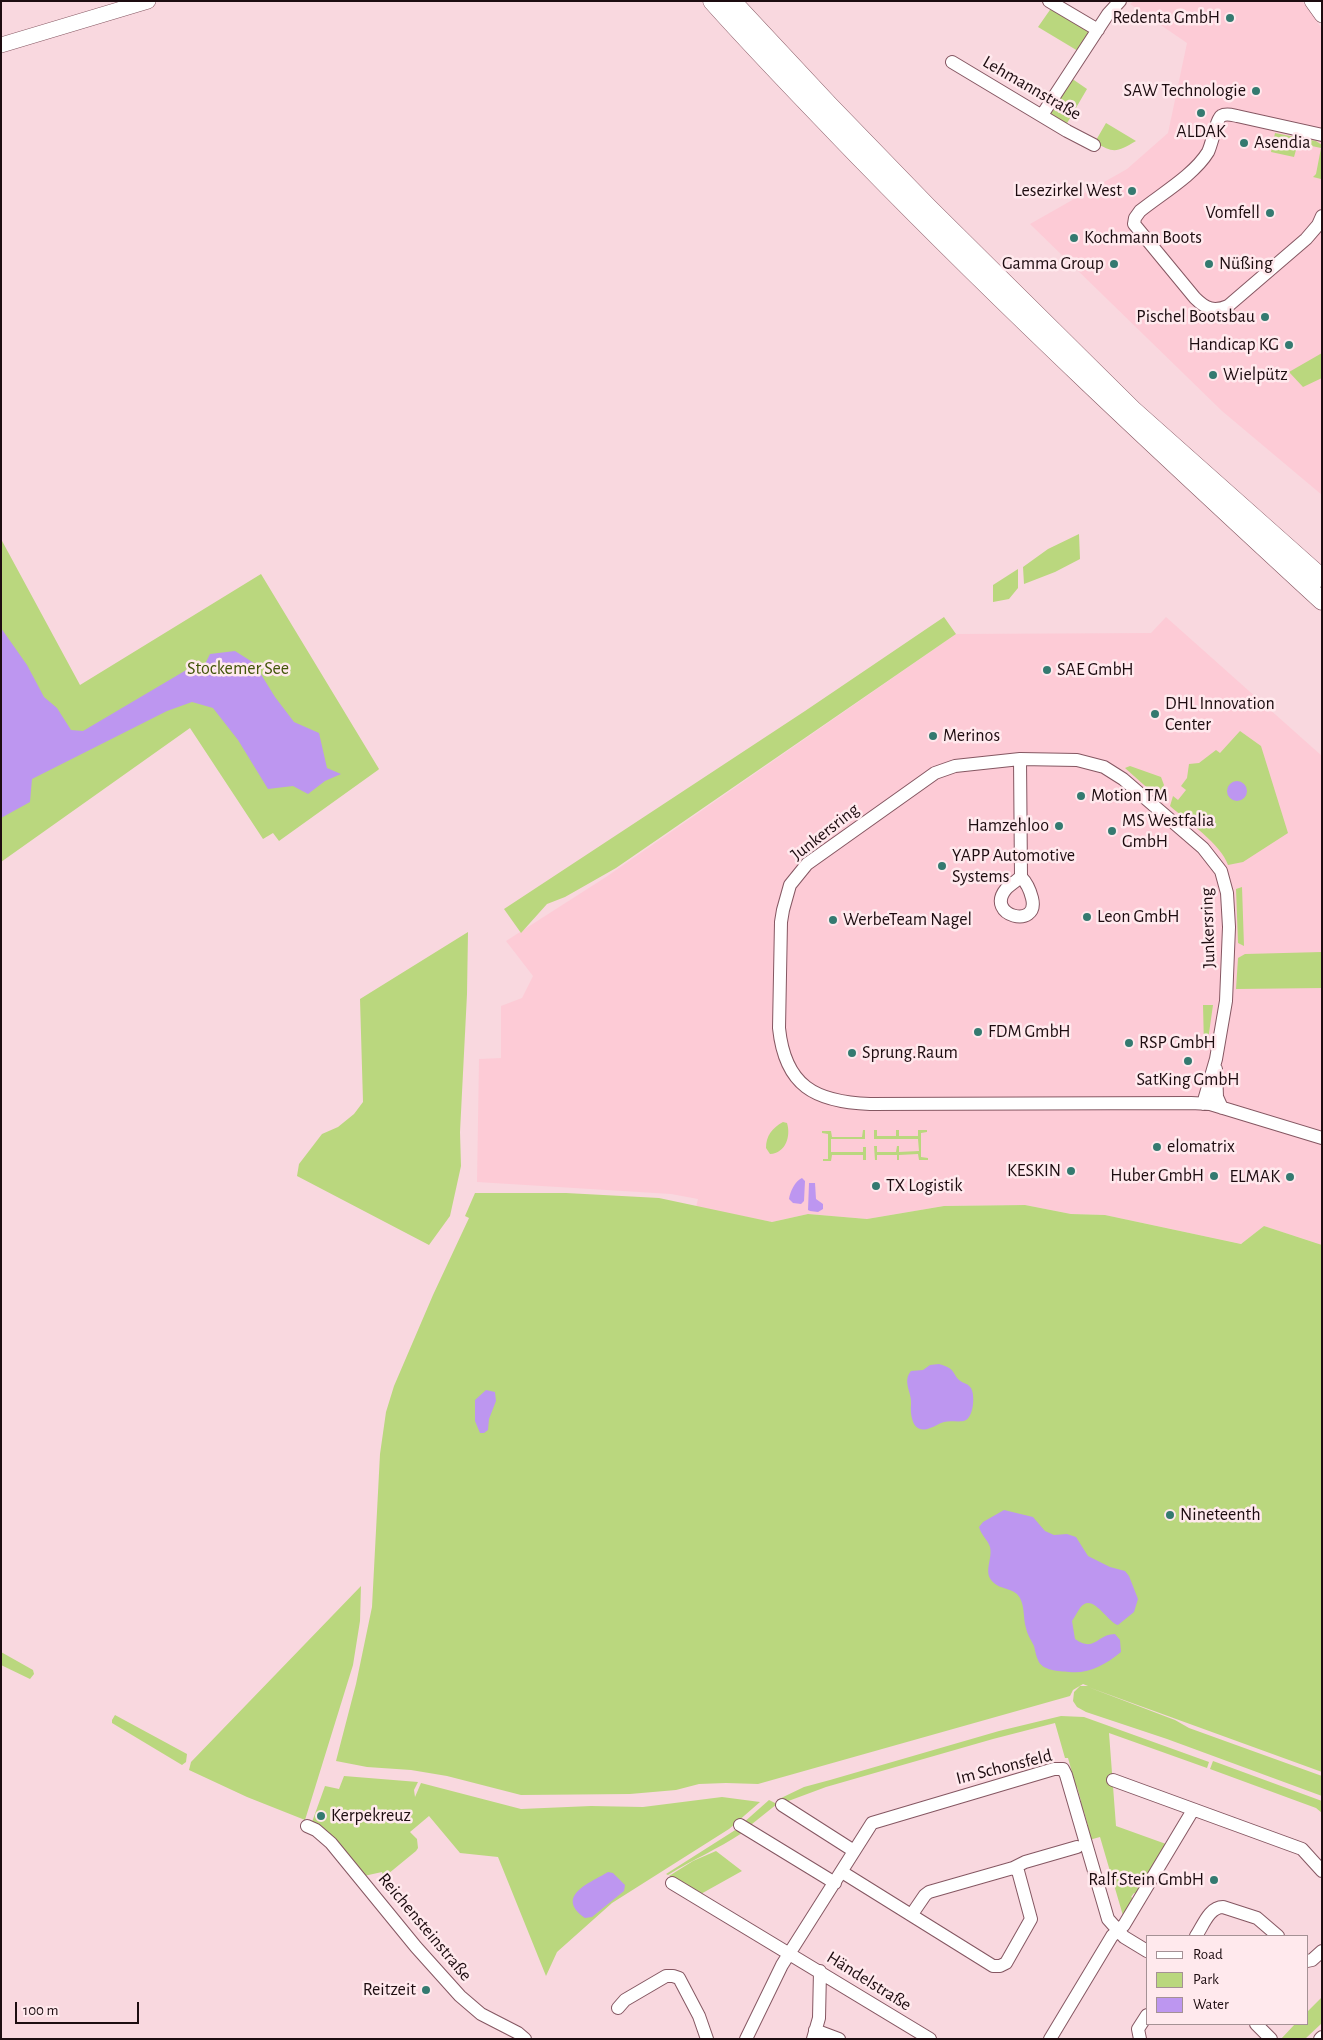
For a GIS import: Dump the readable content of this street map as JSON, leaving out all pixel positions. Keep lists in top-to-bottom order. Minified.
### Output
{"streets":{"street":["Lehmannstraße","Junkersring","Im Schonsfeld","Reichensteinstraße","Händelstraße"]},"crossings":[["Im Schonsfeld","Händelstraße"]],"parks":["Stockemer See"],"places":["Redenta GmbH","SAW Technologie","ALDAK","Asendia","Lesezirkel West","Vomfell","Kochmann Boots","Gamma Group","Nüßing","Pischel Bootsbau","Handicap KG","Wielpütz","SAE GmbH","DHL Innovation Center","Merinos","Motion TM","Hamzehloo","MS Westfalia GmbH","YAPP Automotive Systems","Leon GmbH","WerbeTeam Nagel","FDM GmbH","RSP GmbH","Sprung.Raum","SatKing GmbH","elomatrix","KESKIN","Huber GmbH","ELMAK","TX Logistik","Nineteenth","Kerpekreuz","Ralf Stein GmbH","Reitzeit"],"legend":["Road","Park","Water"],"scale_bar":"100 m"}
